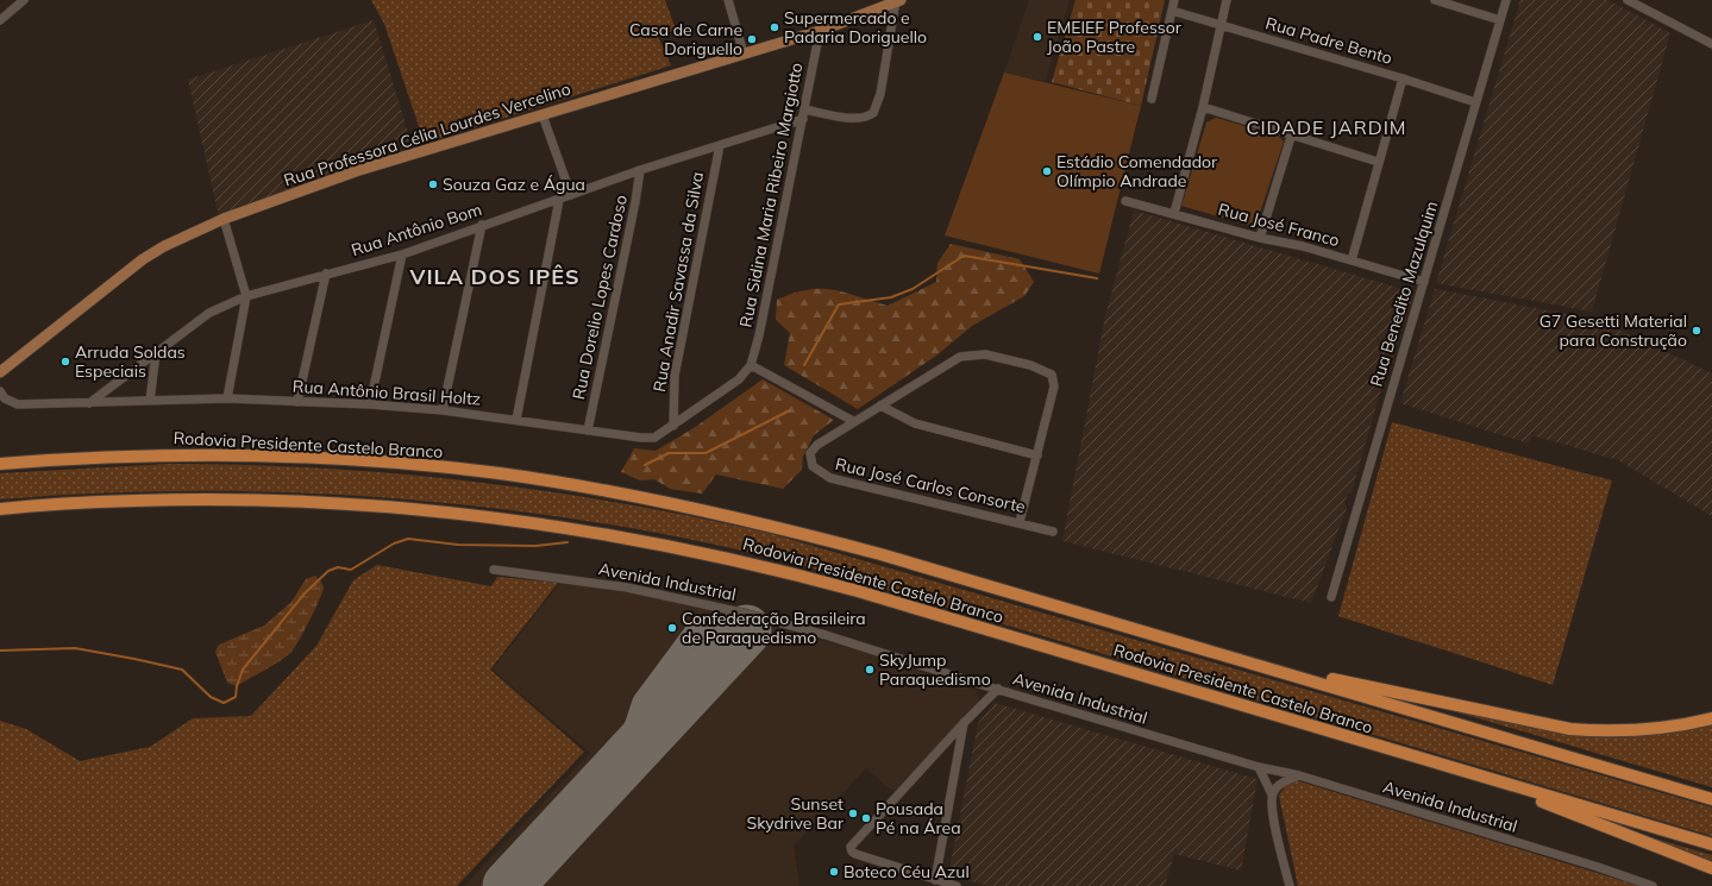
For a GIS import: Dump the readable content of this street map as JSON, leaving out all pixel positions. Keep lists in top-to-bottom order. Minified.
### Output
{"streets":{"highway":["Rodovia Presidente Castelo Branco"],"main road":["Rua Professora Célia Lourdes Vercelino"],"street":["Rua Padre Bento","Rua Sidina Maria Ribeiro Margiotto","Rua José Franco","Rua Antônio Bom","Rua Anadir Savassa da Silva","Rua Benedito Mazulquim","Rua Dorelio Lopes Cardoso","Rua Antônio Brasil Holtz","Rua José Carlos Consorte","Avenida Industrial"]},"crossings":[["Rua Padre Bento","Rua Benedito Mazulquim"],["Rua Professora Célia Lourdes Vercelino","Rua Sidina Maria Ribeiro Margiotto"],["Rua Sidina Maria Ribeiro Margiotto","Rua Antônio Bom"],["Rua Sidina Maria Ribeiro Margiotto","Rua Antônio Brasil Holtz"],["Rua José Franco","Rua Benedito Mazulquim"],["Rua Antônio Bom","Rua Anadir Savassa da Silva"],["Rua Antônio Bom","Rua Dorelio Lopes Cardoso"],["Rua Antônio Bom","Rua Antônio Brasil Holtz"],["Rua Anadir Savassa da Silva","Rua Antônio Brasil Holtz"],["Rua Dorelio Lopes Cardoso","Rua Antônio Brasil Holtz"]],"districts":["CIDADE JARDIM","VILA DOS IPÊS"],"places":["Supermercado e Padaria Doriguello","EMEIEF Professor João Pastre","Casa de Carne Doriguello","Estádio Comendador Olímpio Andrade","Souza Gaz e Água","G7 Gesetti Material para Construção","Arruda Soldas Especiais","Confederação Brasileira de Paraquedismo","SkyJump Paraquedismo","Sunset Skydrive Bar","Pousada Pé na Área","Boteco Céu Azul"]}
